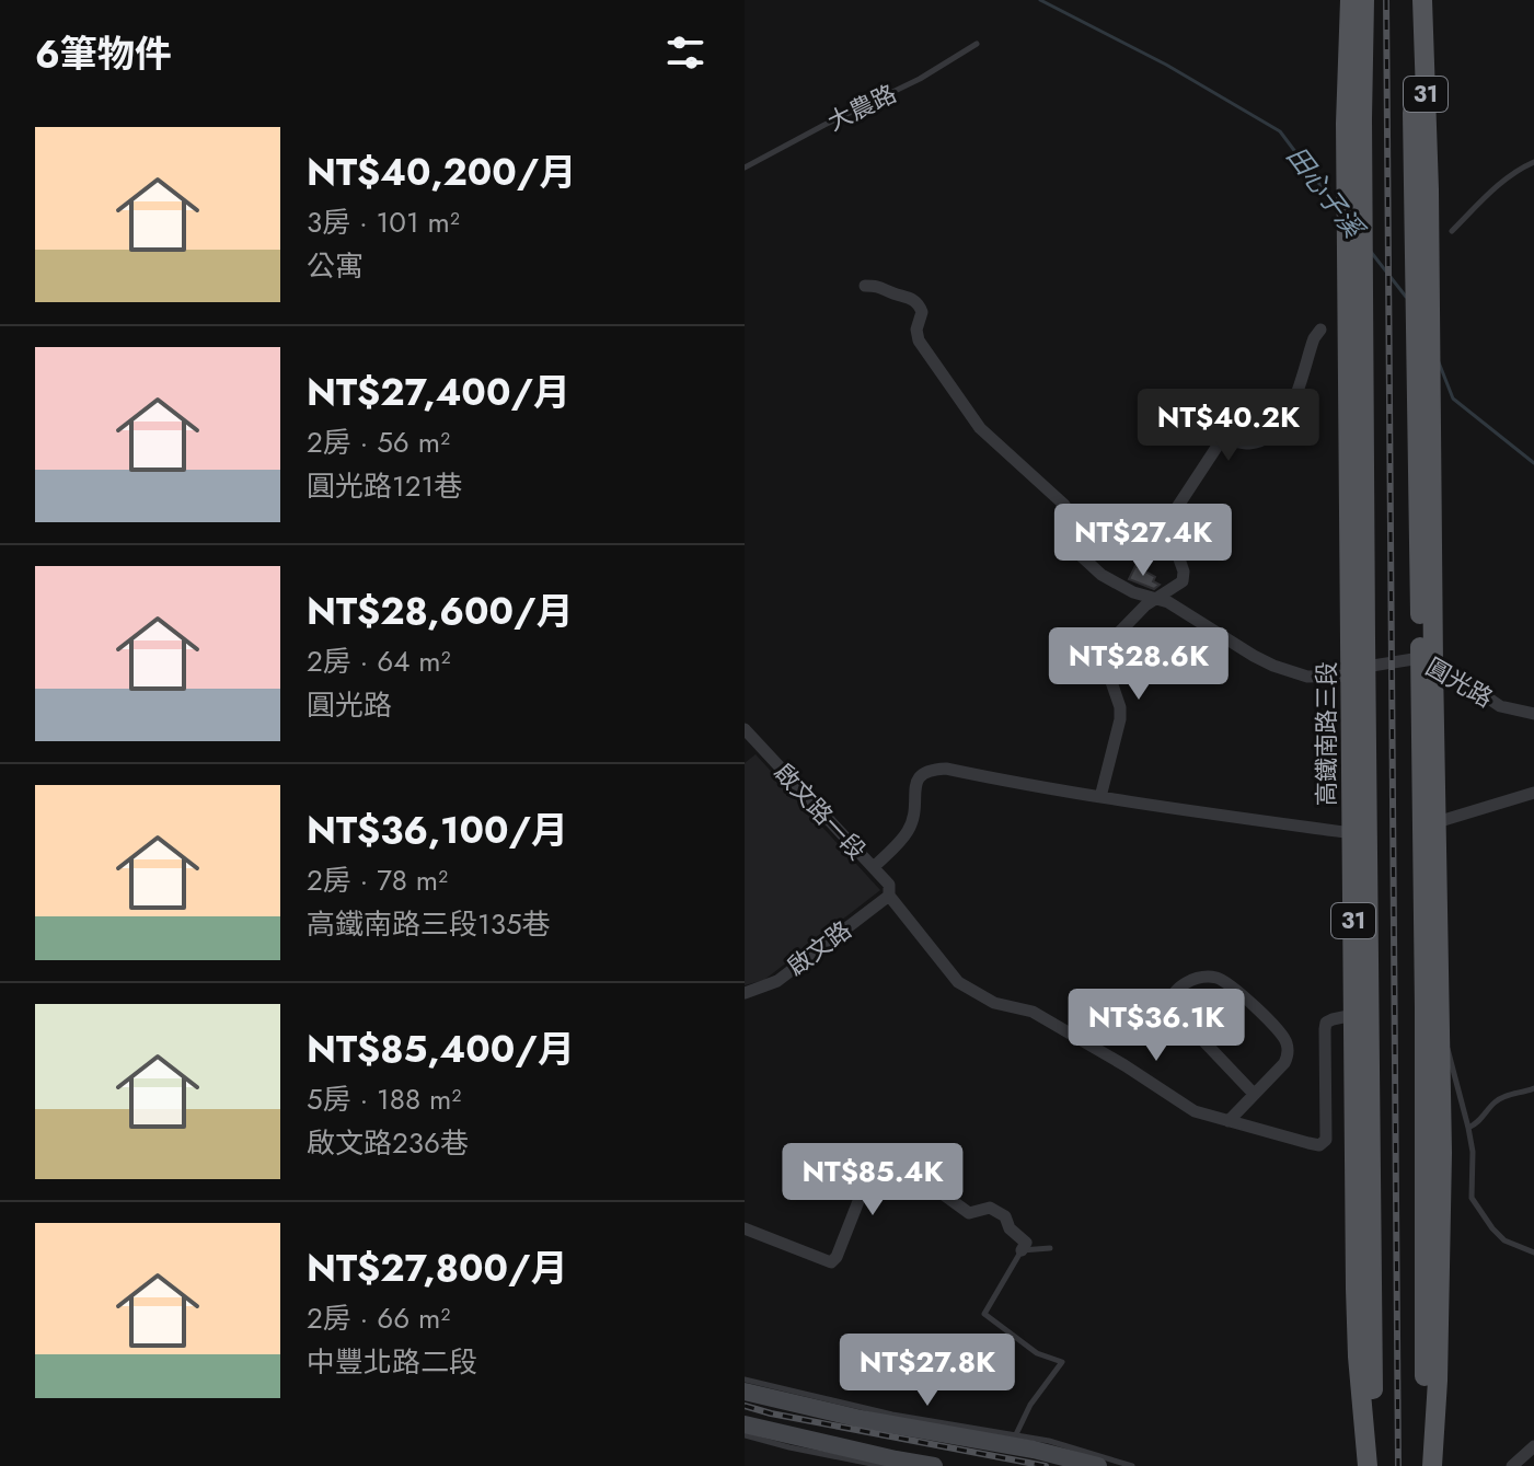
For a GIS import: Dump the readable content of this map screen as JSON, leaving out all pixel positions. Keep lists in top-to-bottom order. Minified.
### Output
{"streets":{"main road":["31","高鐵南路三段"],"street":["圓光路","啟文路一段","啟文路"],"lane":["大農路"]},"crossings":[["31","圓光路"],["圓光路","高鐵南路三段"],["高鐵南路三段","啟文路一段"],["啟文路一段","啟文路"]],"water":["田心子溪"],"page":{"heading":"6筆物件","list":[{"name":"NT$40,200/月","note":"3房 · 101 m² · 公寓"},{"name":"NT$27,400/月","note":"2房 · 56 m² · 圓光路121巷"},{"name":"NT$28,600/月","note":"2房 · 64 m² · 圓光路"},{"name":"NT$36,100/月","note":"2房 · 78 m² · 高鐵南路三段135巷"},{"name":"NT$85,400/月","note":"5房 · 188 m² · 啟文路236巷"},{"name":"NT$27,800/月","note":"2房 · 66 m² · 中豐北路二段"}],"price":["NT$40.2K","NT$27.4K","NT$28.6K","NT$36.1K","NT$85.4K","NT$27.8K"]}}
